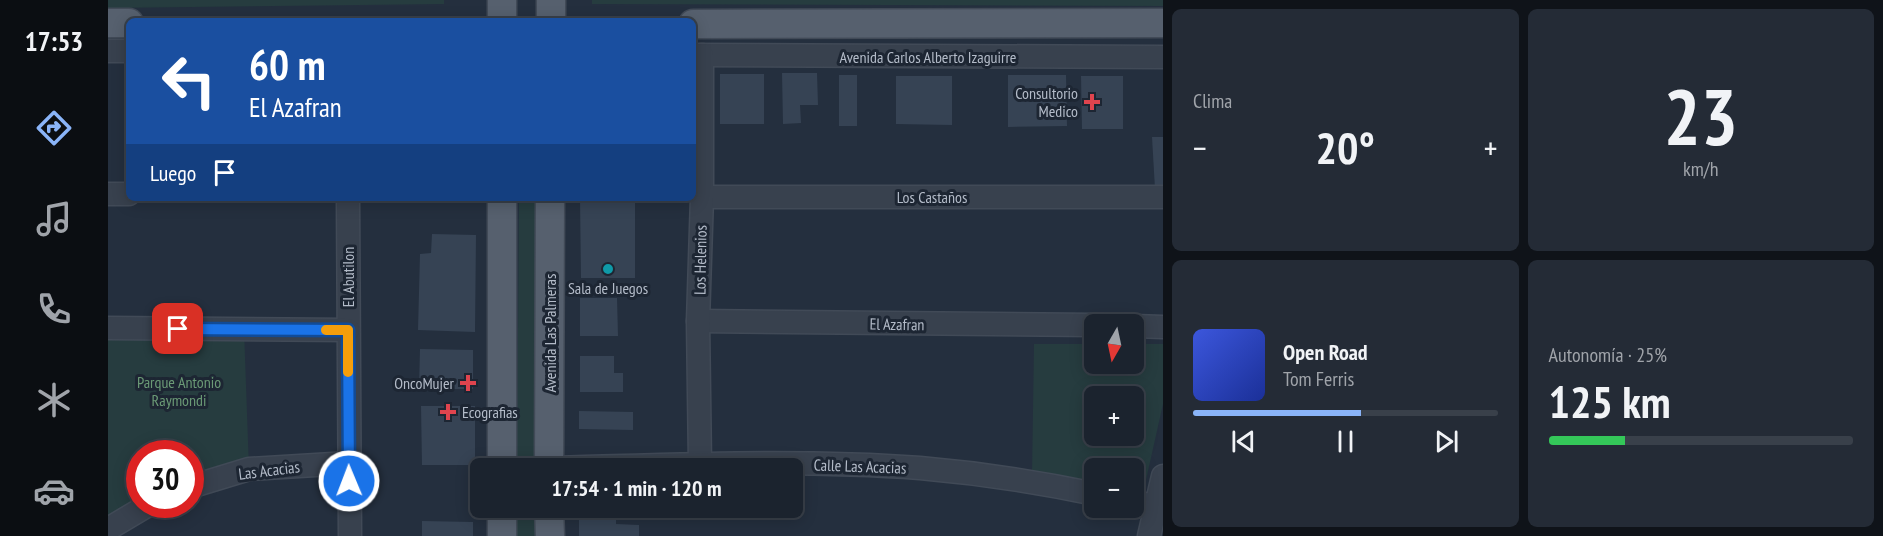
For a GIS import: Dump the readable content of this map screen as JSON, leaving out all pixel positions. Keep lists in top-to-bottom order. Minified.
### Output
{"streets":{"main road":["Avenida Carlos Alberto Izaguirre","Avenida Las Palmeras"],"street":["Los Castaños","Los Helenios","El Abutilon","El Azafran","Calle Las Acacias","Las Acacias"]},"crossings":[["Avenida Carlos Alberto Izaguirre","Los Helenios"],["Los Castaños","Los Helenios"],["Los Helenios","El Azafran"],["El Abutilon","Las Acacias"]],"parks":["Parque Antonio Raymondi"],"places":{"health":["Consultorio Medico","OncoMujer","Ecografias"],"other":["Sala de Juegos"]},"north":"bottom","page":{"tabs":"17:53","tile":["Clima",["23","km/h"],["Autonomía · 25%","125 km"]],"turn":["60 m","El Azafran"],"heat":["−","20°","+"],"then":"Luego","map_buttons":["+","−"],"song":["Open Road","Tom Ferris"],"limit":"30","trip":"17:54 · 1 min · 120 m"}}
